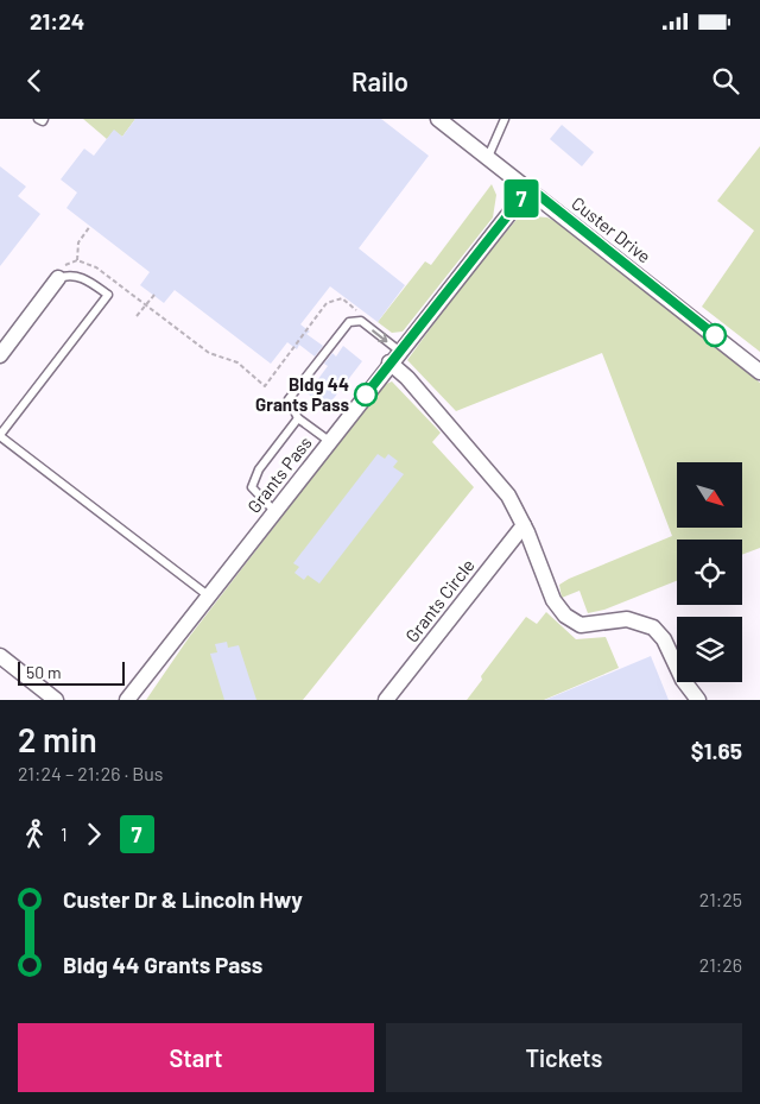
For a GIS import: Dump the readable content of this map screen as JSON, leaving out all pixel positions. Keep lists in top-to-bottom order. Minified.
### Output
{"streets":{"street":["Custer Drive","Grants Pass","Grants Circle"]},"crossings":[["Custer Drive","Grants Pass"]],"places":["Bldg 44 Grants Pass"],"lines":["bus line 7"],"scale_bar":"50 m","north":"bottom right","page":{"status":"21:24","header":"Railo","on_map":"7","scale":"50 m","heading":["2 min","21:24 – 21:26 · Bus","$1.65"],"legs":["1","7"],"list":[{"name":"Custer Dr & Lincoln Hwy","value":"21:25"},{"name":"Bldg 44 Grants Pass","value":"21:26"}],"buttons":["Start","Tickets"]}}
